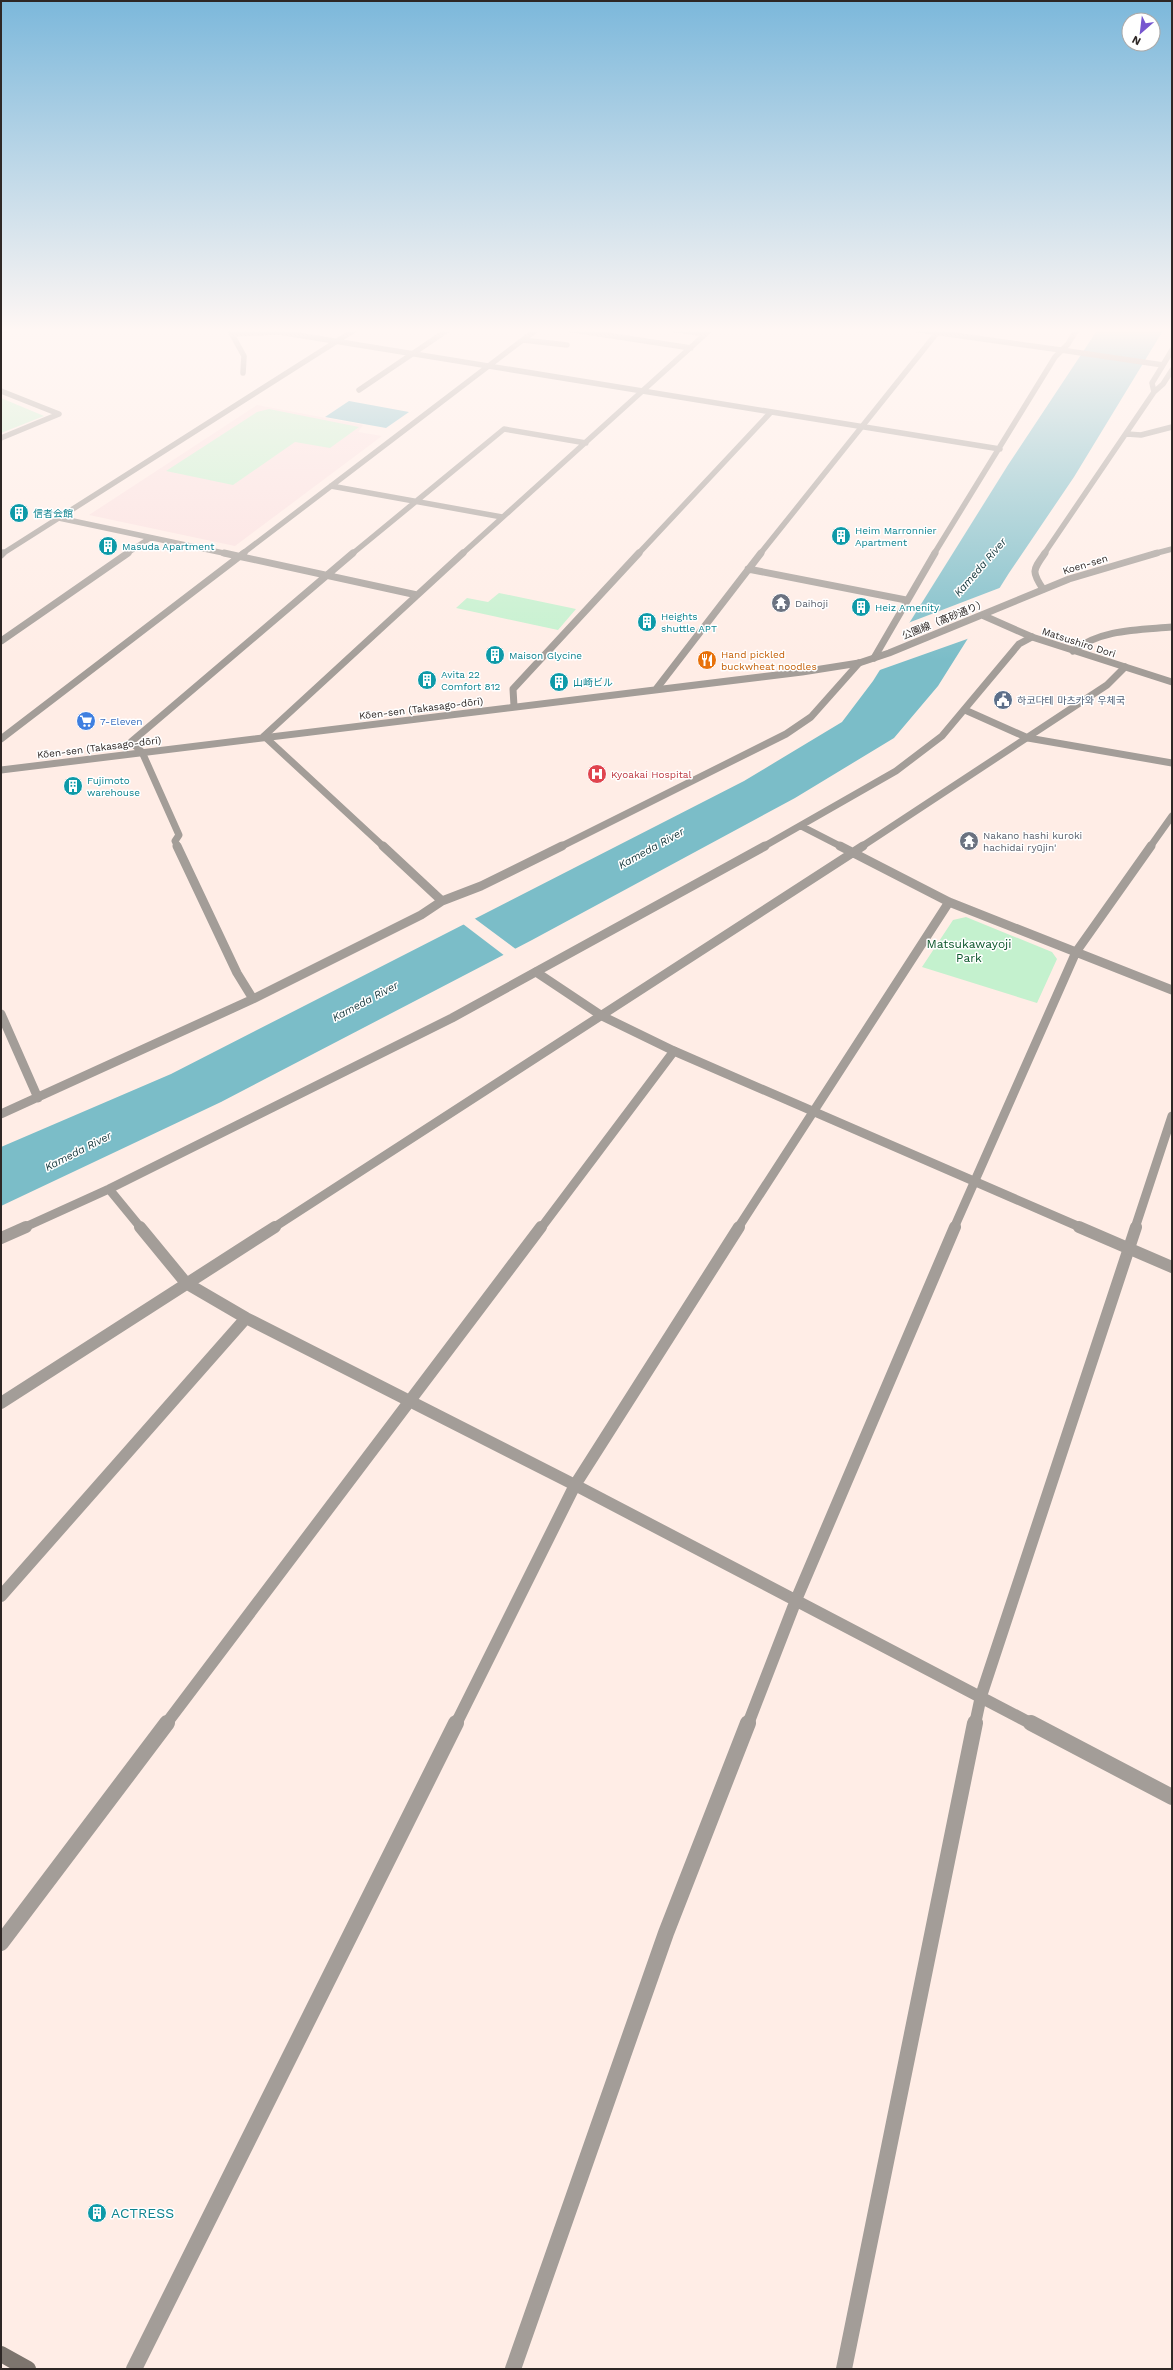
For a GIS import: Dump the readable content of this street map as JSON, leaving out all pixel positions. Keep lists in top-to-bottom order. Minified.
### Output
{"streets":{"street":["Koen-sen","公園線（高砂通り）","Matsushiro Dori","Kōen-sen (Takasago-dōri)"]},"crossings":[["Koen-sen","公園線（高砂通り）"],["公園線（高砂通り）","Matsushiro Dori"],["公園線（高砂通り）","Kōen-sen (Takasago-dōri)"]],"water":["Kameda River"],"parks":["Matsukawayoji Park"],"places":{"building":["信者会館","Heim Marronnier Apartment","Masuda Apartment","Heiz Amenity","Heights shuttle APT","Maison Glycine","Avita 22 Comfort 812","山崎ビル","Fujimoto warehouse","ACTRESS"],"temple":["Daihoji","Nakano hashi kuroki hachidai ryūjin'"],"restaurant":["Hand pickled buckwheat noodles"],"public building":["하코다테 마츠카와 우체국"],"supermarket":["7-Eleven"],"hospital":["Kyoakai Hospital"]},"north":"bottom left"}
